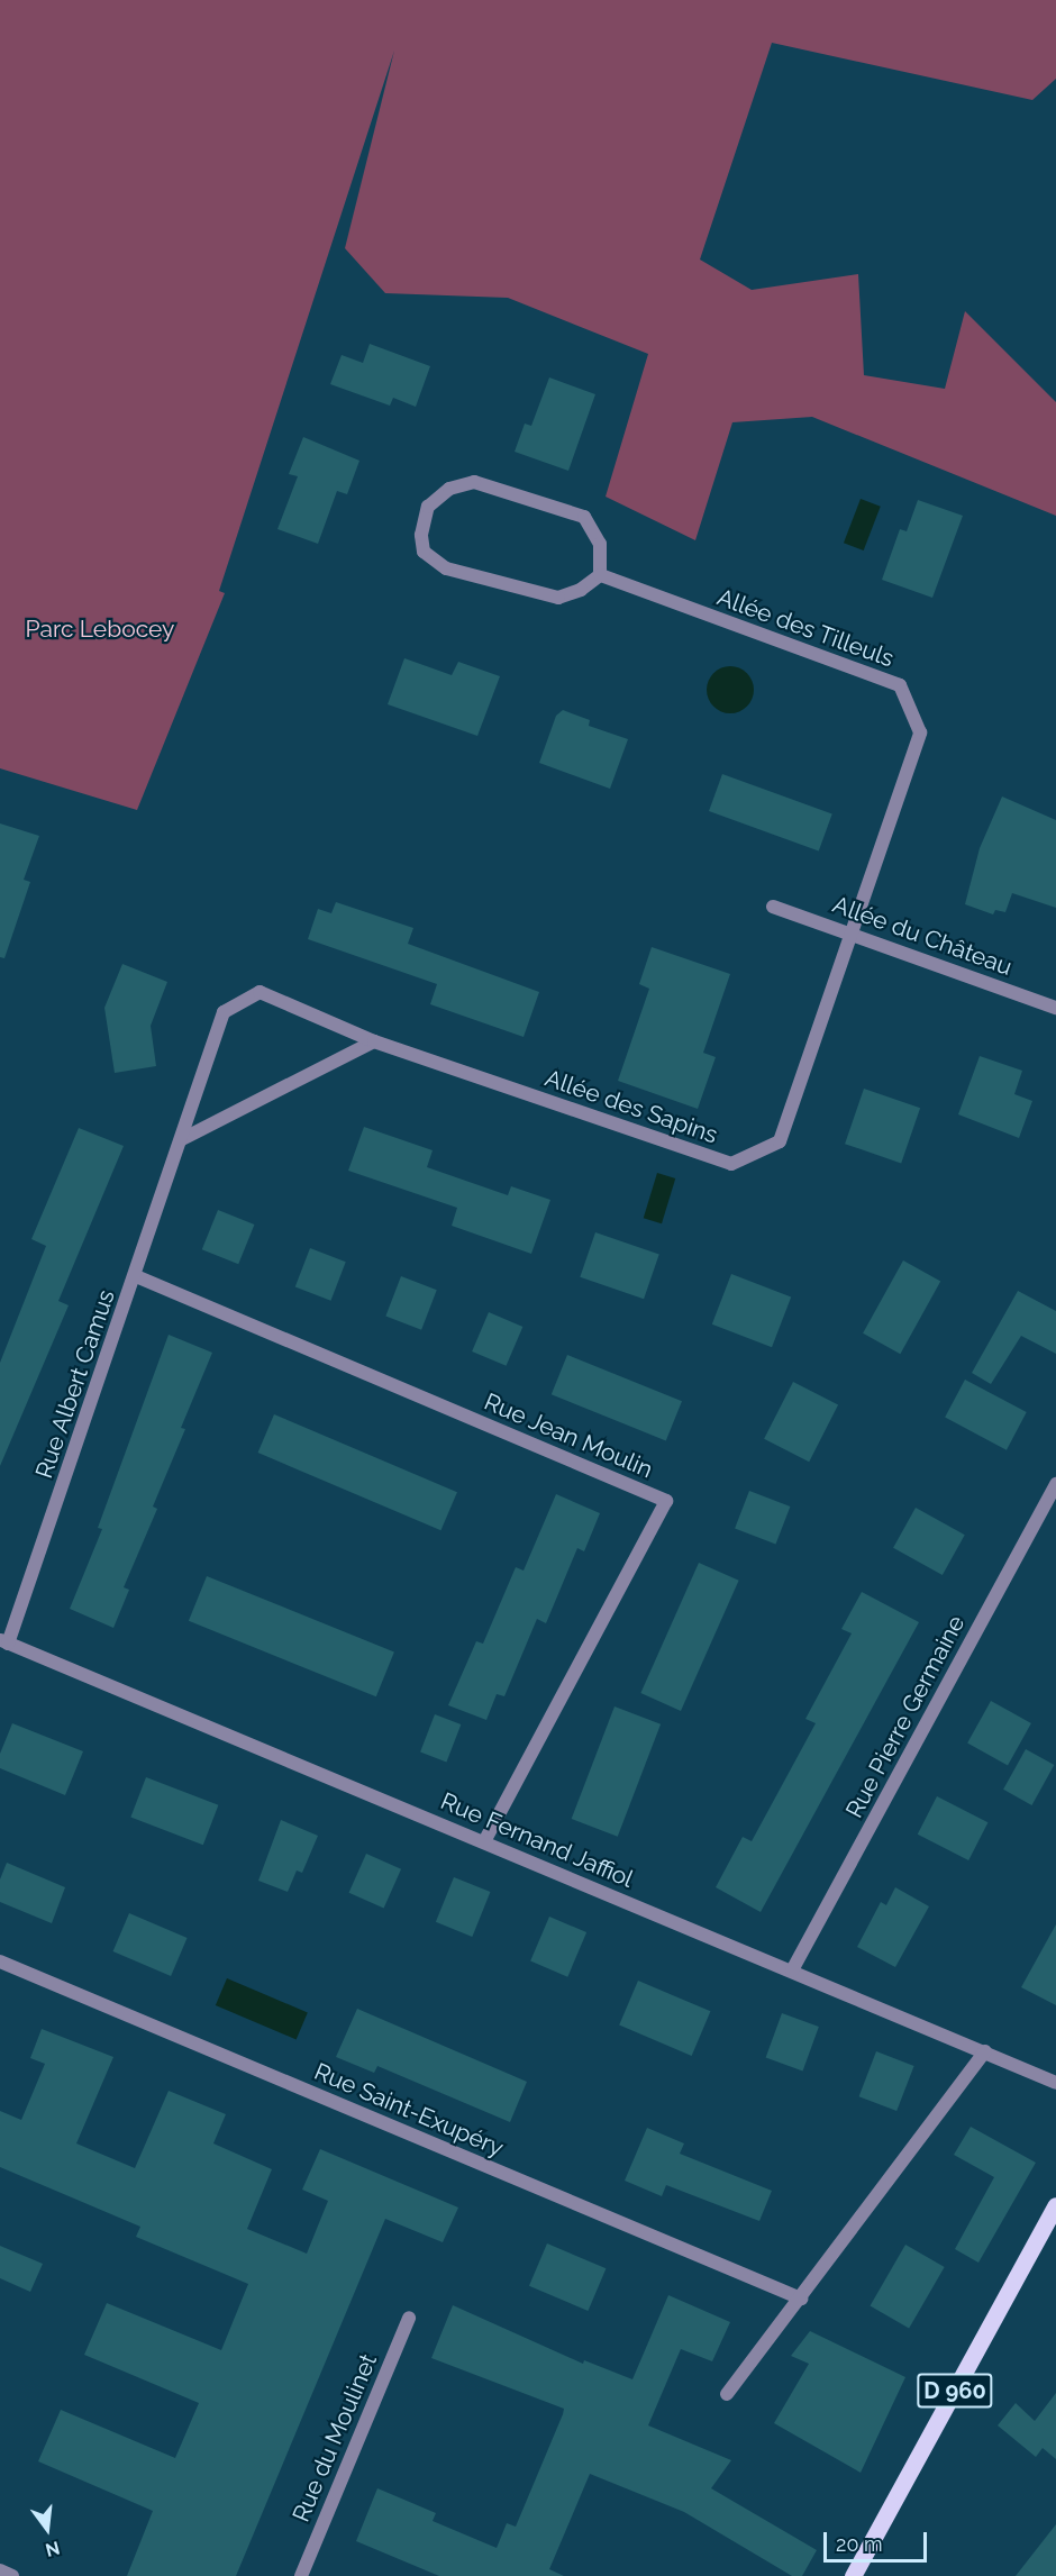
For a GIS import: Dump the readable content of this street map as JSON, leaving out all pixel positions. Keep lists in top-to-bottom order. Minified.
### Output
{"streets":{"main road":["D 960"],"street":["Allée des Tilleuls","Allée du Château","Allée des Sapins","Rue Albert Camus","Rue Jean Moulin","Rue Pierre Germaine","Rue Fernand Jaffiol","Rue Saint-Exupéry","Rue du Moulinet"]},"crossings":[["Allée des Tilleuls","Allée du Château"],["Allée des Tilleuls","Allée des Sapins"],["Allée du Château","Allée des Sapins"],["Allée des Sapins","Rue Albert Camus"],["Rue Albert Camus","Rue Jean Moulin"],["Rue Albert Camus","Rue Fernand Jaffiol"],["Rue Jean Moulin","Rue Fernand Jaffiol"],["Rue Pierre Germaine","Rue Fernand Jaffiol"]],"parks":["Parc Lebocey"],"scale_bar":"20 m","north":"bottom"}
